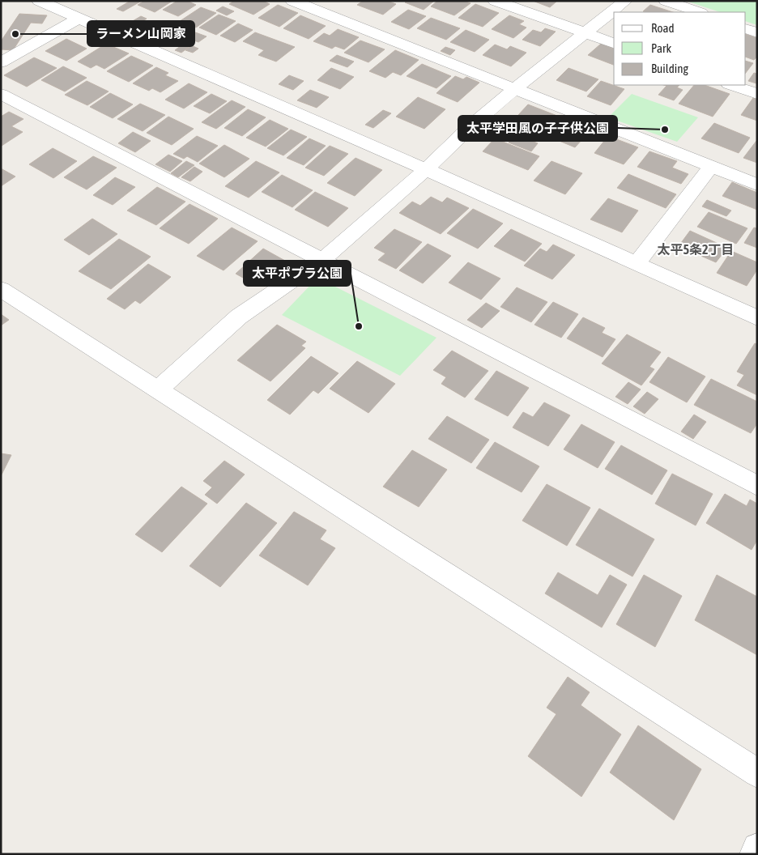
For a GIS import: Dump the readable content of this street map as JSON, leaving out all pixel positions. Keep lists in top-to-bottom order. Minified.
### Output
{"districts":["太平5条2丁目"],"places":["ラーメン山岡家","太平学田風の子子供公園","太平ポプラ公園"],"legend":["Road","Park","Building"]}
